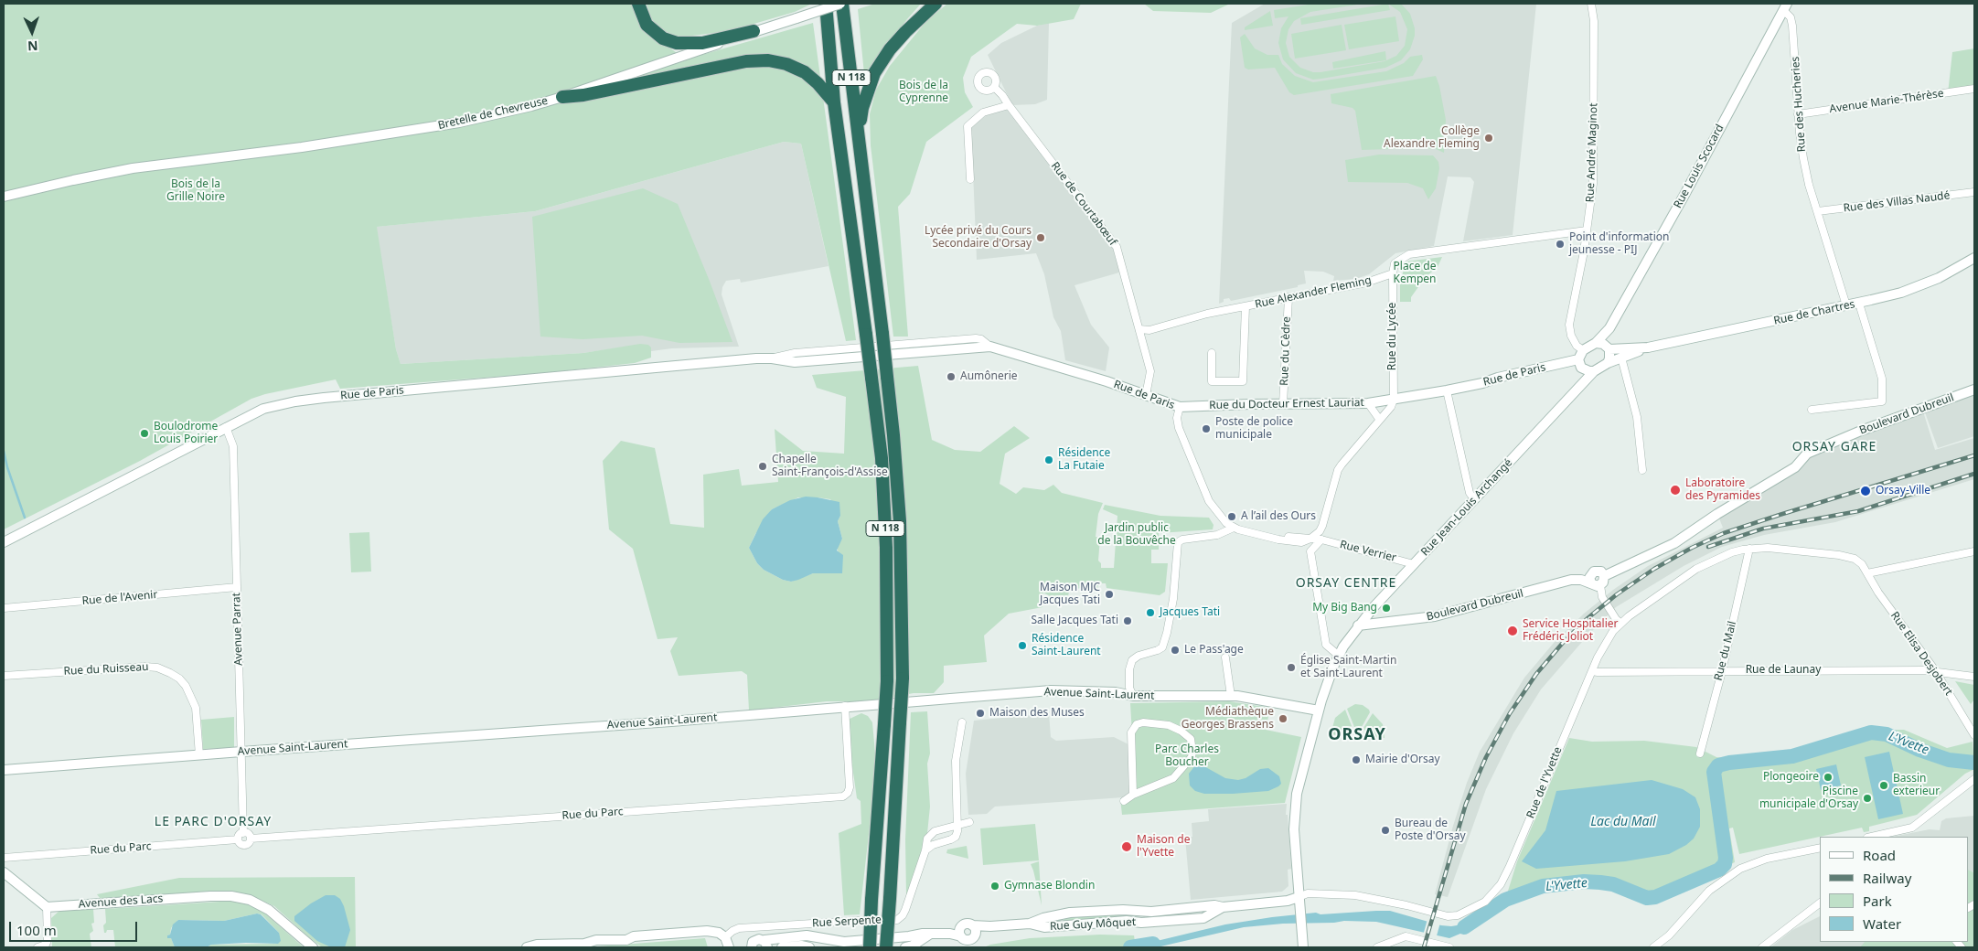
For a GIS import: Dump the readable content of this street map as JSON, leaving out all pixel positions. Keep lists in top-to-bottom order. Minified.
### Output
{"streets":{"highway":["N 118"],"main road":["Bretelle de Chevreuse","Rue Louis Scocard","Rue de Chartres","Rue de Paris","Rue du Docteur Ernest Lauriat","Boulevard Dubreuil","Rue Jean-Louis Archangé","Avenue Saint-Laurent","Avenue des Lacs","Rue Guy Môquet"],"street":["Avenue Marie-Thérèse","Rue des Hucheries","Rue André Maginot","Rue des Villas Naudé","Rue de Courtabœuf","Rue Alexander Fleming","Rue du Lycée","Rue du Cèdre","Rue Verrier","Rue de l'Avenir","Avenue Parrat","Rue du Mail","Rue Elisa Desjobert","Rue du Ruisseau","Rue de Launay","Rue de l'Yvette","Rue du Parc","Rue Serpente"]},"crossings":[["N 118","Bretelle de Chevreuse"],["Avenue Marie-Thérèse","Rue des Hucheries"],["Rue des Hucheries","Rue Louis Scocard"],["Rue des Hucheries","Rue des Villas Naudé"],["Rue des Hucheries","Rue de Chartres"],["Rue André Maginot","Rue Louis Scocard"],["Rue André Maginot","Rue de Chartres"],["Rue André Maginot","Rue de Paris"],["Rue André Maginot","Rue Jean-Louis Archangé"],["Rue Louis Scocard","Rue de Chartres"],["Rue Louis Scocard","Rue de Paris"],["Rue Louis Scocard","Rue Jean-Louis Archangé"],["Rue de Courtabœuf","Rue Alexander Fleming"],["Rue Alexander Fleming","Rue du Lycée"],["Rue Alexander Fleming","Rue du Cèdre"],["Rue de Chartres","Rue de Paris"],["Rue de Chartres","Rue Jean-Louis Archangé"],["Rue du Lycée","Rue de Paris"],["Rue du Lycée","Rue du Docteur Ernest Lauriat"],["Rue du Cèdre","Rue du Docteur Ernest Lauriat"],["Rue de Paris","Rue du Docteur Ernest Lauriat"],["Rue de Paris","Rue Jean-Louis Archangé"],["Rue de Paris","Avenue Parrat"],["Boulevard Dubreuil","Rue Jean-Louis Archangé"],["Rue Jean-Louis Archangé","Rue Verrier"],["Rue Jean-Louis Archangé","Avenue Saint-Laurent"],["Rue Jean-Louis Archangé","Rue de l'Yvette"],["Rue Jean-Louis Archangé","Rue Guy Môquet"],["Rue de l'Avenir","Avenue Parrat"],["Avenue Parrat","Avenue Saint-Laurent"],["Avenue Parrat","Rue du Parc"],["Rue du Mail","Rue Elisa Desjobert"],["Rue du Mail","Rue de Launay"],["Rue du Mail","Rue de l'Yvette"],["Rue Elisa Desjobert","Rue de Launay"],["Rue Elisa Desjobert","Rue de l'Yvette"],["Rue du Ruisseau","Avenue Saint-Laurent"],["Rue de Launay","Rue de l'Yvette"],["Avenue Saint-Laurent","Rue du Parc"],["Rue de l'Yvette","Rue Guy Môquet"]],"districts":["ORSAY GARE","ORSAY CENTRE","ORSAY","LE PARC D'ORSAY"],"water":["L'Yvette","Lac du Mail"],"parks":["Bois de la Cyprenne","Bois de la Grille Noire","Place de Kempen","Jardin public de la Bouvêche","Parc Charles Boucher"],"places":["Collège Alexandre Fleming","Lycée privé du Cours Secondaire d'Orsay","Point d'information jeunesse - PIJ","Aumônerie","Poste de police municipale","Boulodrome Louis Poirier","Résidence La Futaie","Chapelle Saint-François-d'Assise","Laboratoire des Pyramides","Orsay-Ville","A l’ail des Ours","Maison MJC Jacques Tati","My Big Bang","Jacques Tati","Salle Jacques Tati","Service Hospitalier Frédéric Joliot","Résidence Saint-Laurent","Le Pass'age","Église Saint-Martin et Saint-Laurent","Maison des Muses","Médiathèque Georges Brassens","Mairie d'Orsay","Plongeoire","Bassin exterieur","Piscine municipale d'Orsay","Bureau de Poste d'Orsay","Maison de l'Yvette","Gymnase Blondin"],"legend":["Road","Railway","Park","Water"],"scale_bar":"100 m","north":"bottom"}
